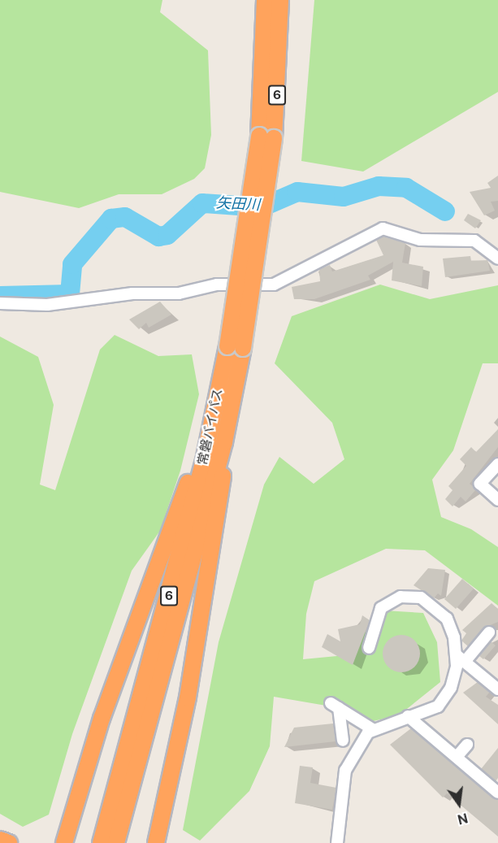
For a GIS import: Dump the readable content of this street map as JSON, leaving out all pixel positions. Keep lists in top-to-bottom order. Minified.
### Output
{"streets":{"highway":["6","常磐バイパス"]},"water":["矢田川"],"north":"bottom"}
